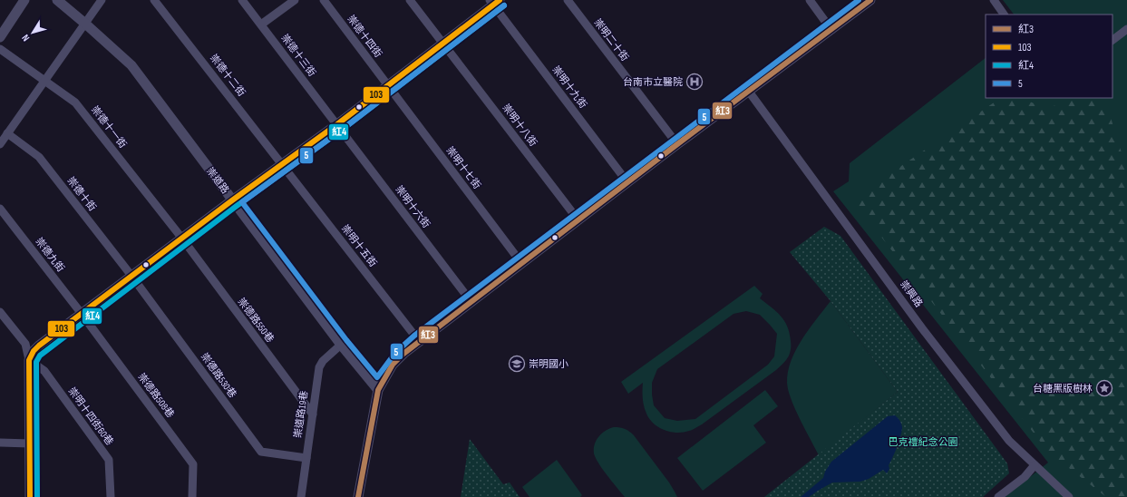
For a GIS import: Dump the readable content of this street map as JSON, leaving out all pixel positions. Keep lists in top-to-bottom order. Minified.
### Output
{"streets":{"street":["崇德十四街","崇明二十街","崇德十三街","崇德十二街","崇明十九街","崇明十八街","崇德十一街","崇明十七街","崇道路","崇德十街","崇明十六街","崇明十五街","崇德九街","崇興路","崇德路550巷","崇德路530巷","崇德路508巷","崇道路19巷","崇明十四街60巷"]},"crossings":[["崇德十四街","崇明十七街"],["崇德十三街","崇明十六街"],["崇德十二街","崇明十五街"],["崇德十一街","崇德路550巷"],["崇道路","崇道路19巷"],["崇德十街","崇德路530巷"],["崇德九街","崇德路508巷"],["崇德路550巷","崇道路19巷"],["崇德路530巷","崇道路19巷"]],"parks":["巴克禮紀念公園"],"places":{"hospital":["台南市立醫院"],"school or university":["崇明國小"],"place":["台糖黑版樹林"]},"lines":["transit line 紅3","transit line 103","transit line 5","transit line 紅4"],"legend":["紅3","103","紅4","5"],"north":"bottom left"}
